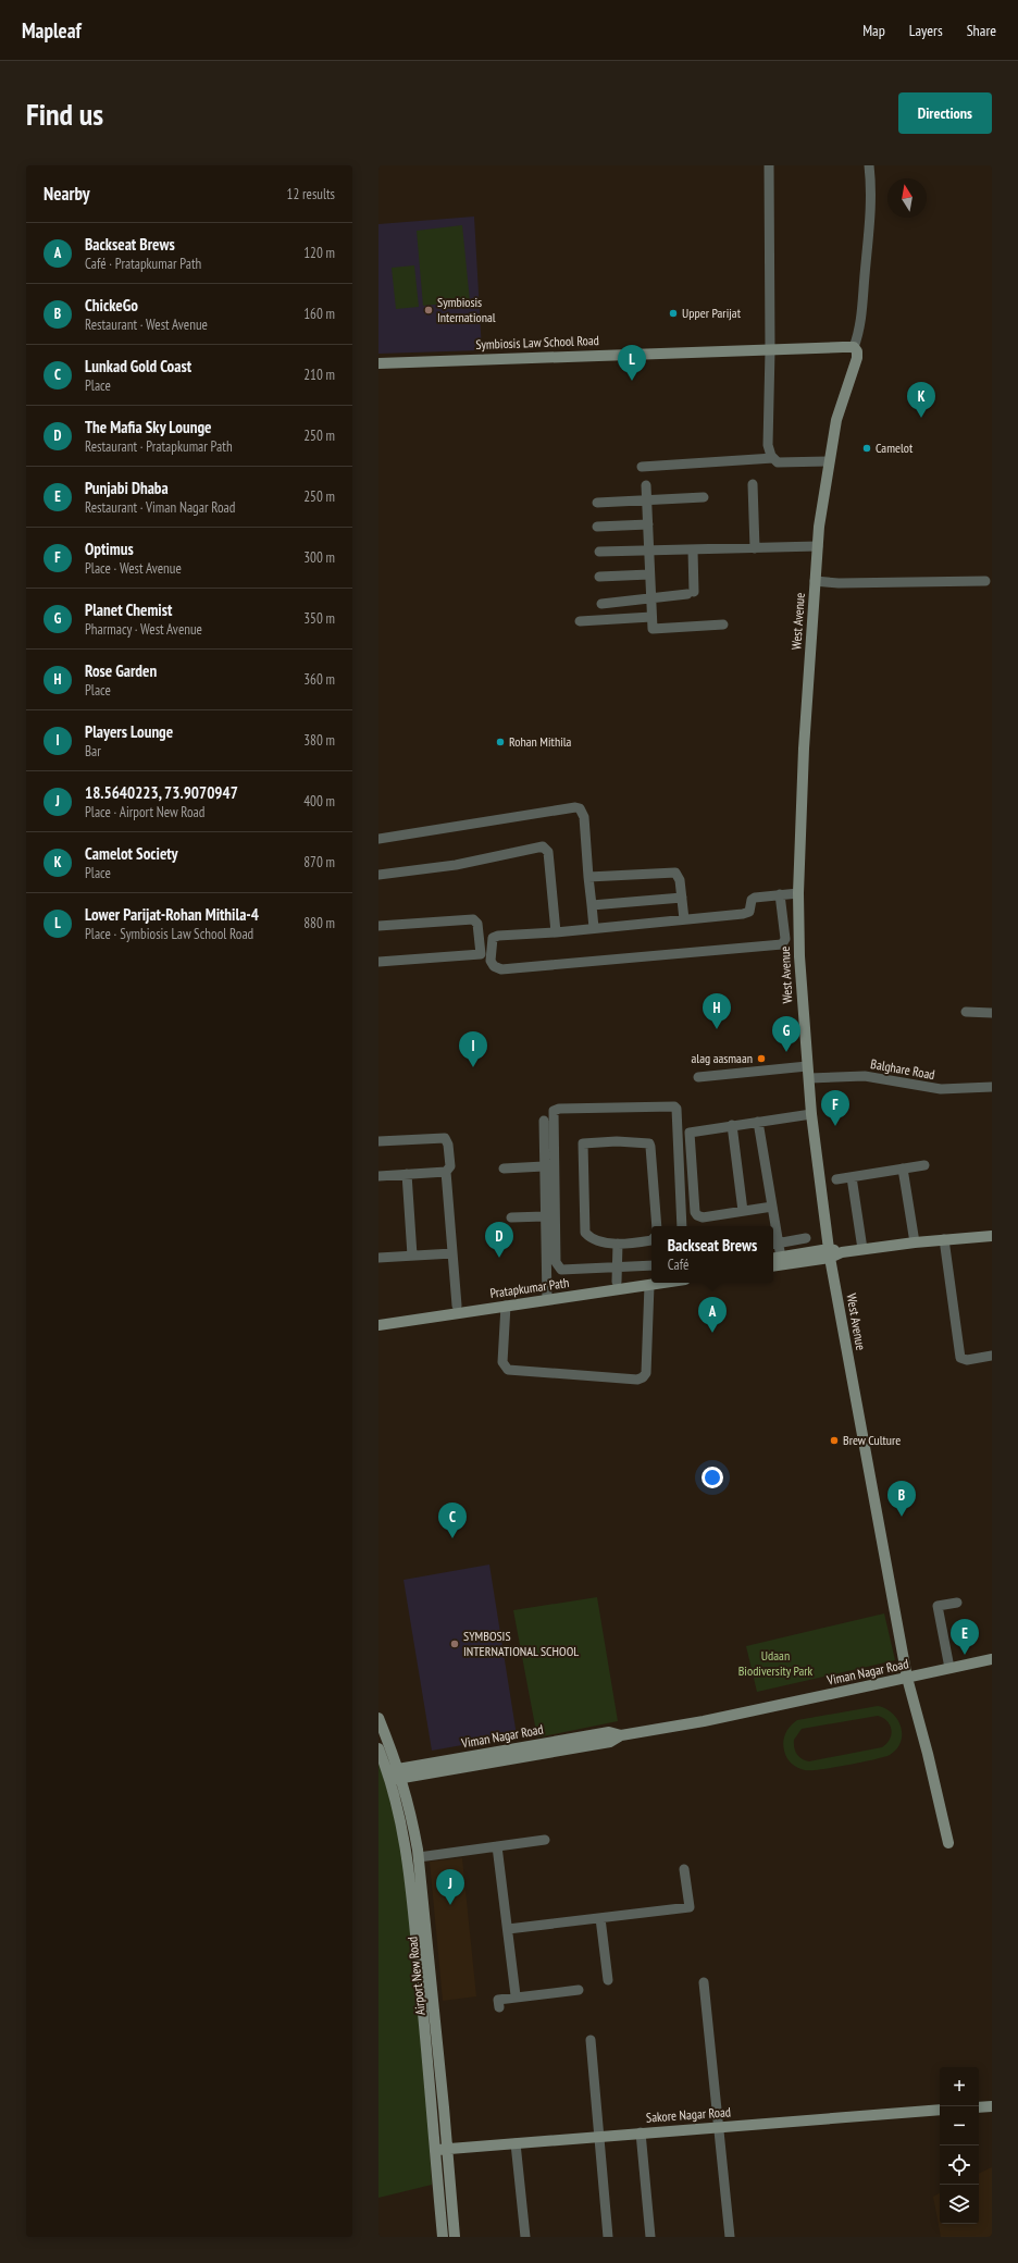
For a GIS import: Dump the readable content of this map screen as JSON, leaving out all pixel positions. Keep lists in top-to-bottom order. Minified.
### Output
{"streets":{"street":["Symbiosis Law School Road","West Avenue","Balghare Road","Pratapkumar Path","Viman Nagar Road","Airport New Road","Sakore Nagar Road"]},"crossings":[["Symbiosis Law School Road","West Avenue"],["West Avenue","Balghare Road"],["West Avenue","Viman Nagar Road"],["Viman Nagar Road","Airport New Road"],["Airport New Road","Sakore Nagar Road"]],"parks":["Udaan Biodiversity Park"],"places":["Symbiosis International","Upper Parijat","Camelot","Rohan Mithila","alag aasmaan","Brew Culture","SYMBOSIS INTERNATIONAL SCHOOL"],"north":"top","page":{"header":"Mapleaf","nav":["Map","Layers","Share"],"buttons":"Directions","title":"Find us","heading":["Nearby","12 results"],"list":[{"mark":"A","name":"Backseat Brews","note":"Café · Pratapkumar Path","value":"120 m"},{"mark":"B","name":"ChickeGo","note":"Restaurant · West Avenue","value":"160 m"},{"mark":"C","name":"Lunkad Gold Coast","note":"Place","value":"210 m"},{"mark":"D","name":"The Mafia Sky Lounge","note":"Restaurant · Pratapkumar Path","value":"250 m"},{"mark":"E","name":"Punjabi Dhaba","note":"Restaurant · Viman Nagar Road","value":"250 m"},{"mark":"F","name":"Optimus","note":"Place · West Avenue","value":"300 m"},{"mark":"G","name":"Planet Chemist","note":"Pharmacy · West Avenue","value":"350 m"},{"mark":"H","name":"Rose Garden","note":"Place","value":"360 m"},{"mark":"I","name":"Players Lounge","note":"Bar","value":"380 m"},{"mark":"J","name":"18.5640223, 73.9070947","note":"Place · Airport New Road","value":"400 m"},{"mark":"K","name":"Camelot Society","note":"Place","value":"870 m"},{"mark":"L","name":"Lower Parijat-Rohan Mithila-4","note":"Place · Symbiosis Law School Road","value":"880 m"}],"pins":["L","K","H","G","I","F","D","A","B","C","E","J"],"popup":["Backseat Brews","Café"],"map_buttons":["+","−"]}}
